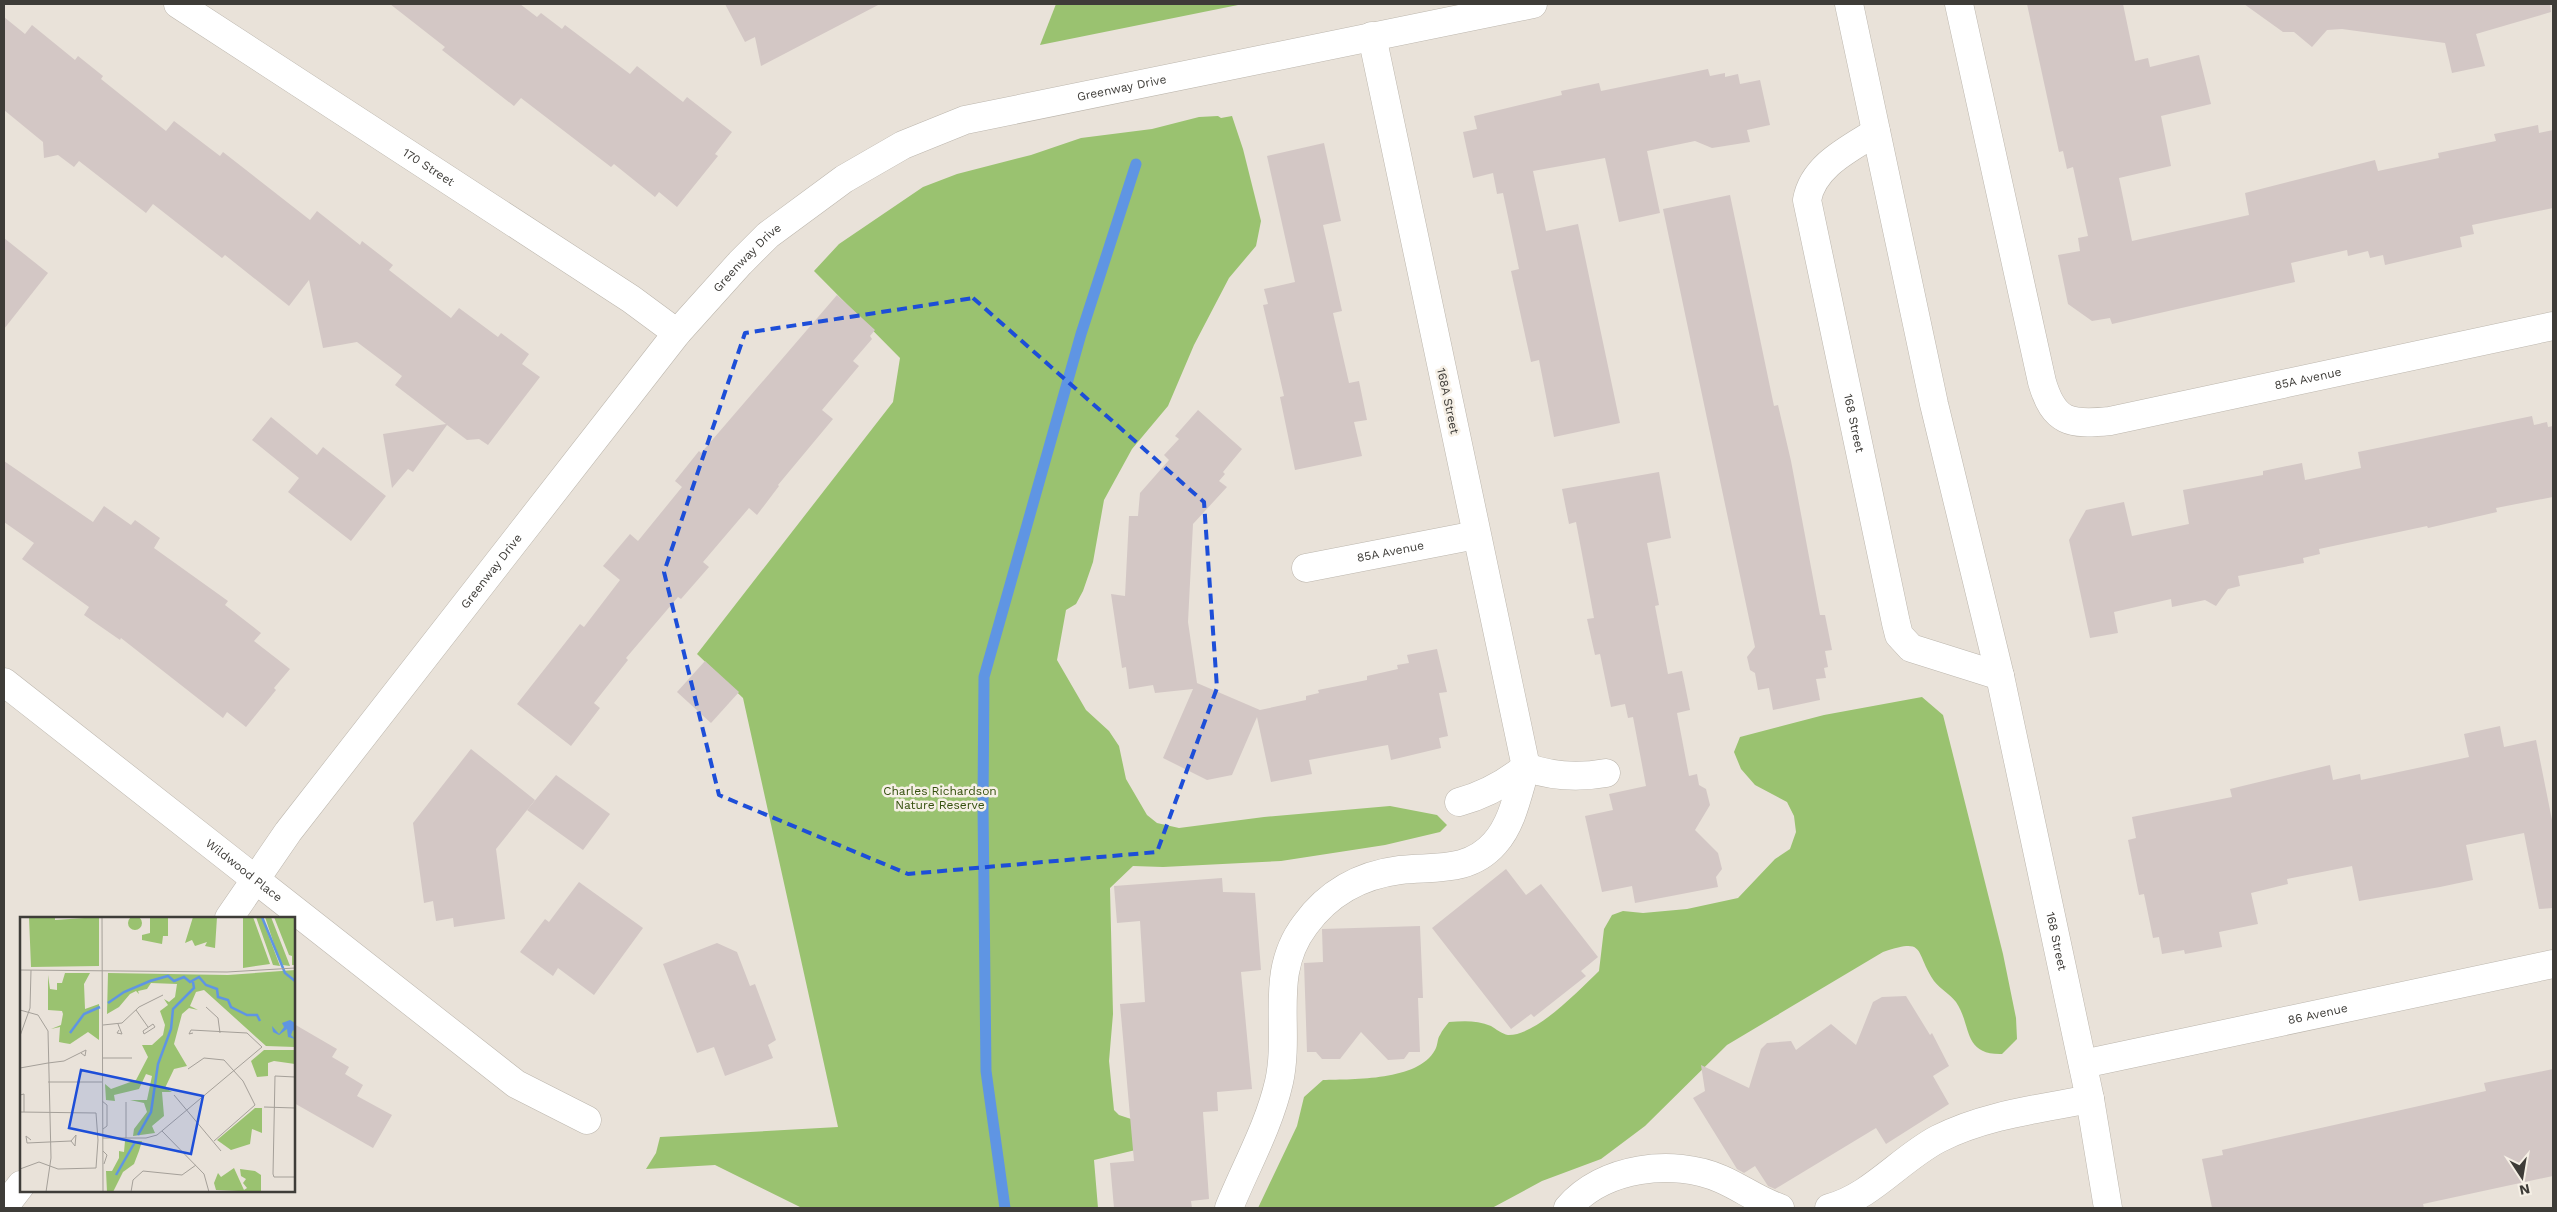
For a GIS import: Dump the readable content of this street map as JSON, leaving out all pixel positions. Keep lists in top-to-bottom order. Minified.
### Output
{"streets":{"street":["Greenway Drive","170 Street","85A Avenue","168A Street","168 Street","Wildwood Place","86 Avenue"]},"crossings":[["Greenway Drive","170 Street"],["Greenway Drive","168A Street"],["Greenway Drive","Wildwood Place"],["85A Avenue","168A Street"],["168 Street","86 Avenue"]],"parks":["Charles Richardson Nature Reserve"],"north":"bottom"}
